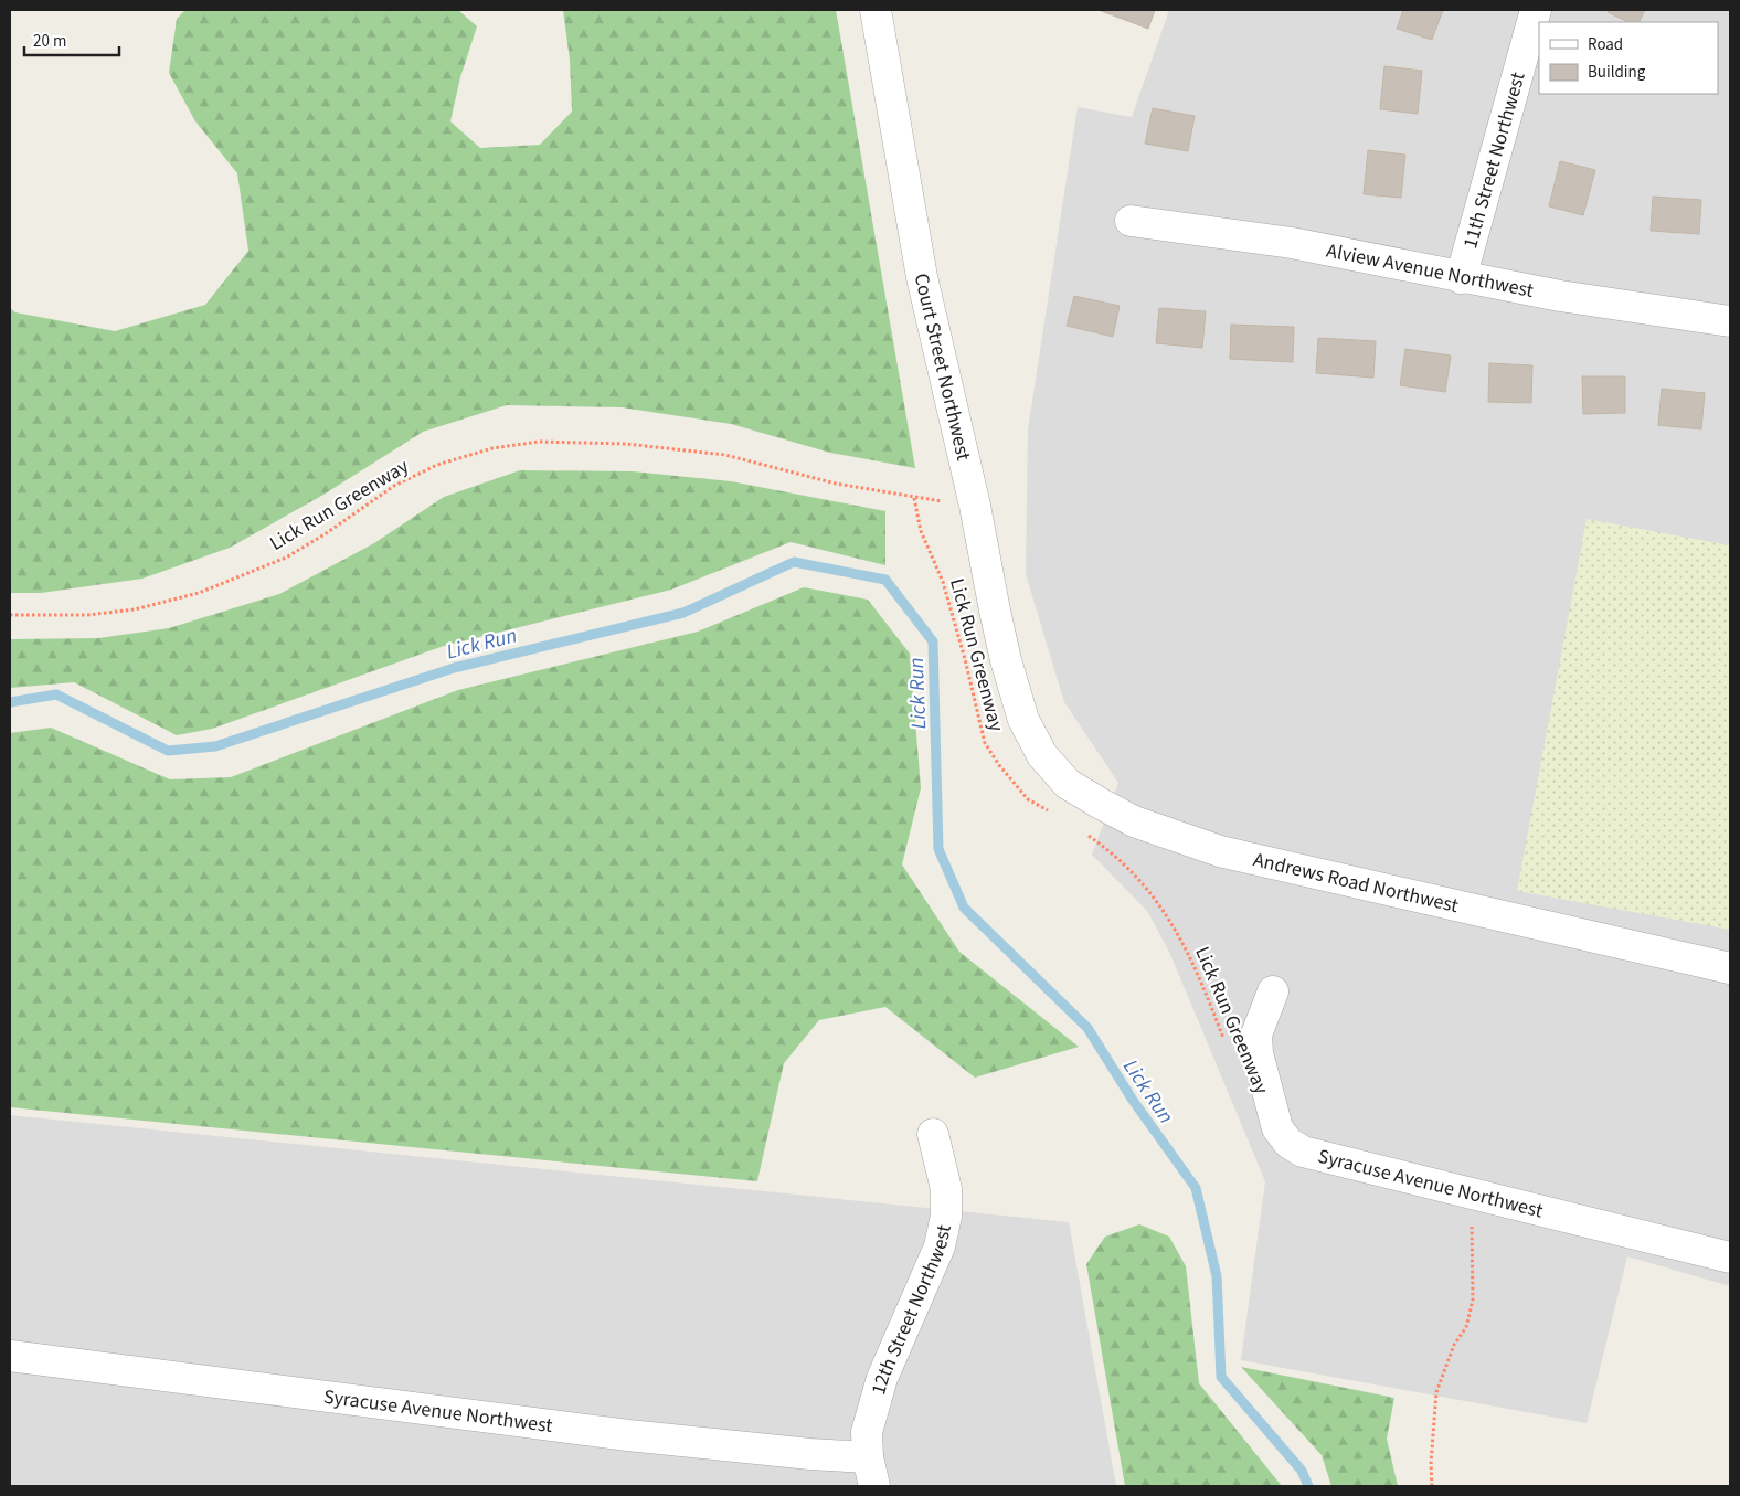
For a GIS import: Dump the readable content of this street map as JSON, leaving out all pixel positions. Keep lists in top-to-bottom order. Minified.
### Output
{"streets":{"street":["11th Street Northwest","Alview Avenue Northwest","Court Street Northwest","Andrews Road Northwest","Syracuse Avenue Northwest","12th Street Northwest"],"path":["Lick Run Greenway"]},"crossings":[["11th Street Northwest","Alview Avenue Northwest"],["Court Street Northwest","Lick Run Greenway"],["Court Street Northwest","Andrews Road Northwest"],["Syracuse Avenue Northwest","12th Street Northwest"]],"water":["Lick Run"],"legend":["Road","Building"],"scale_bar":"20 m"}
